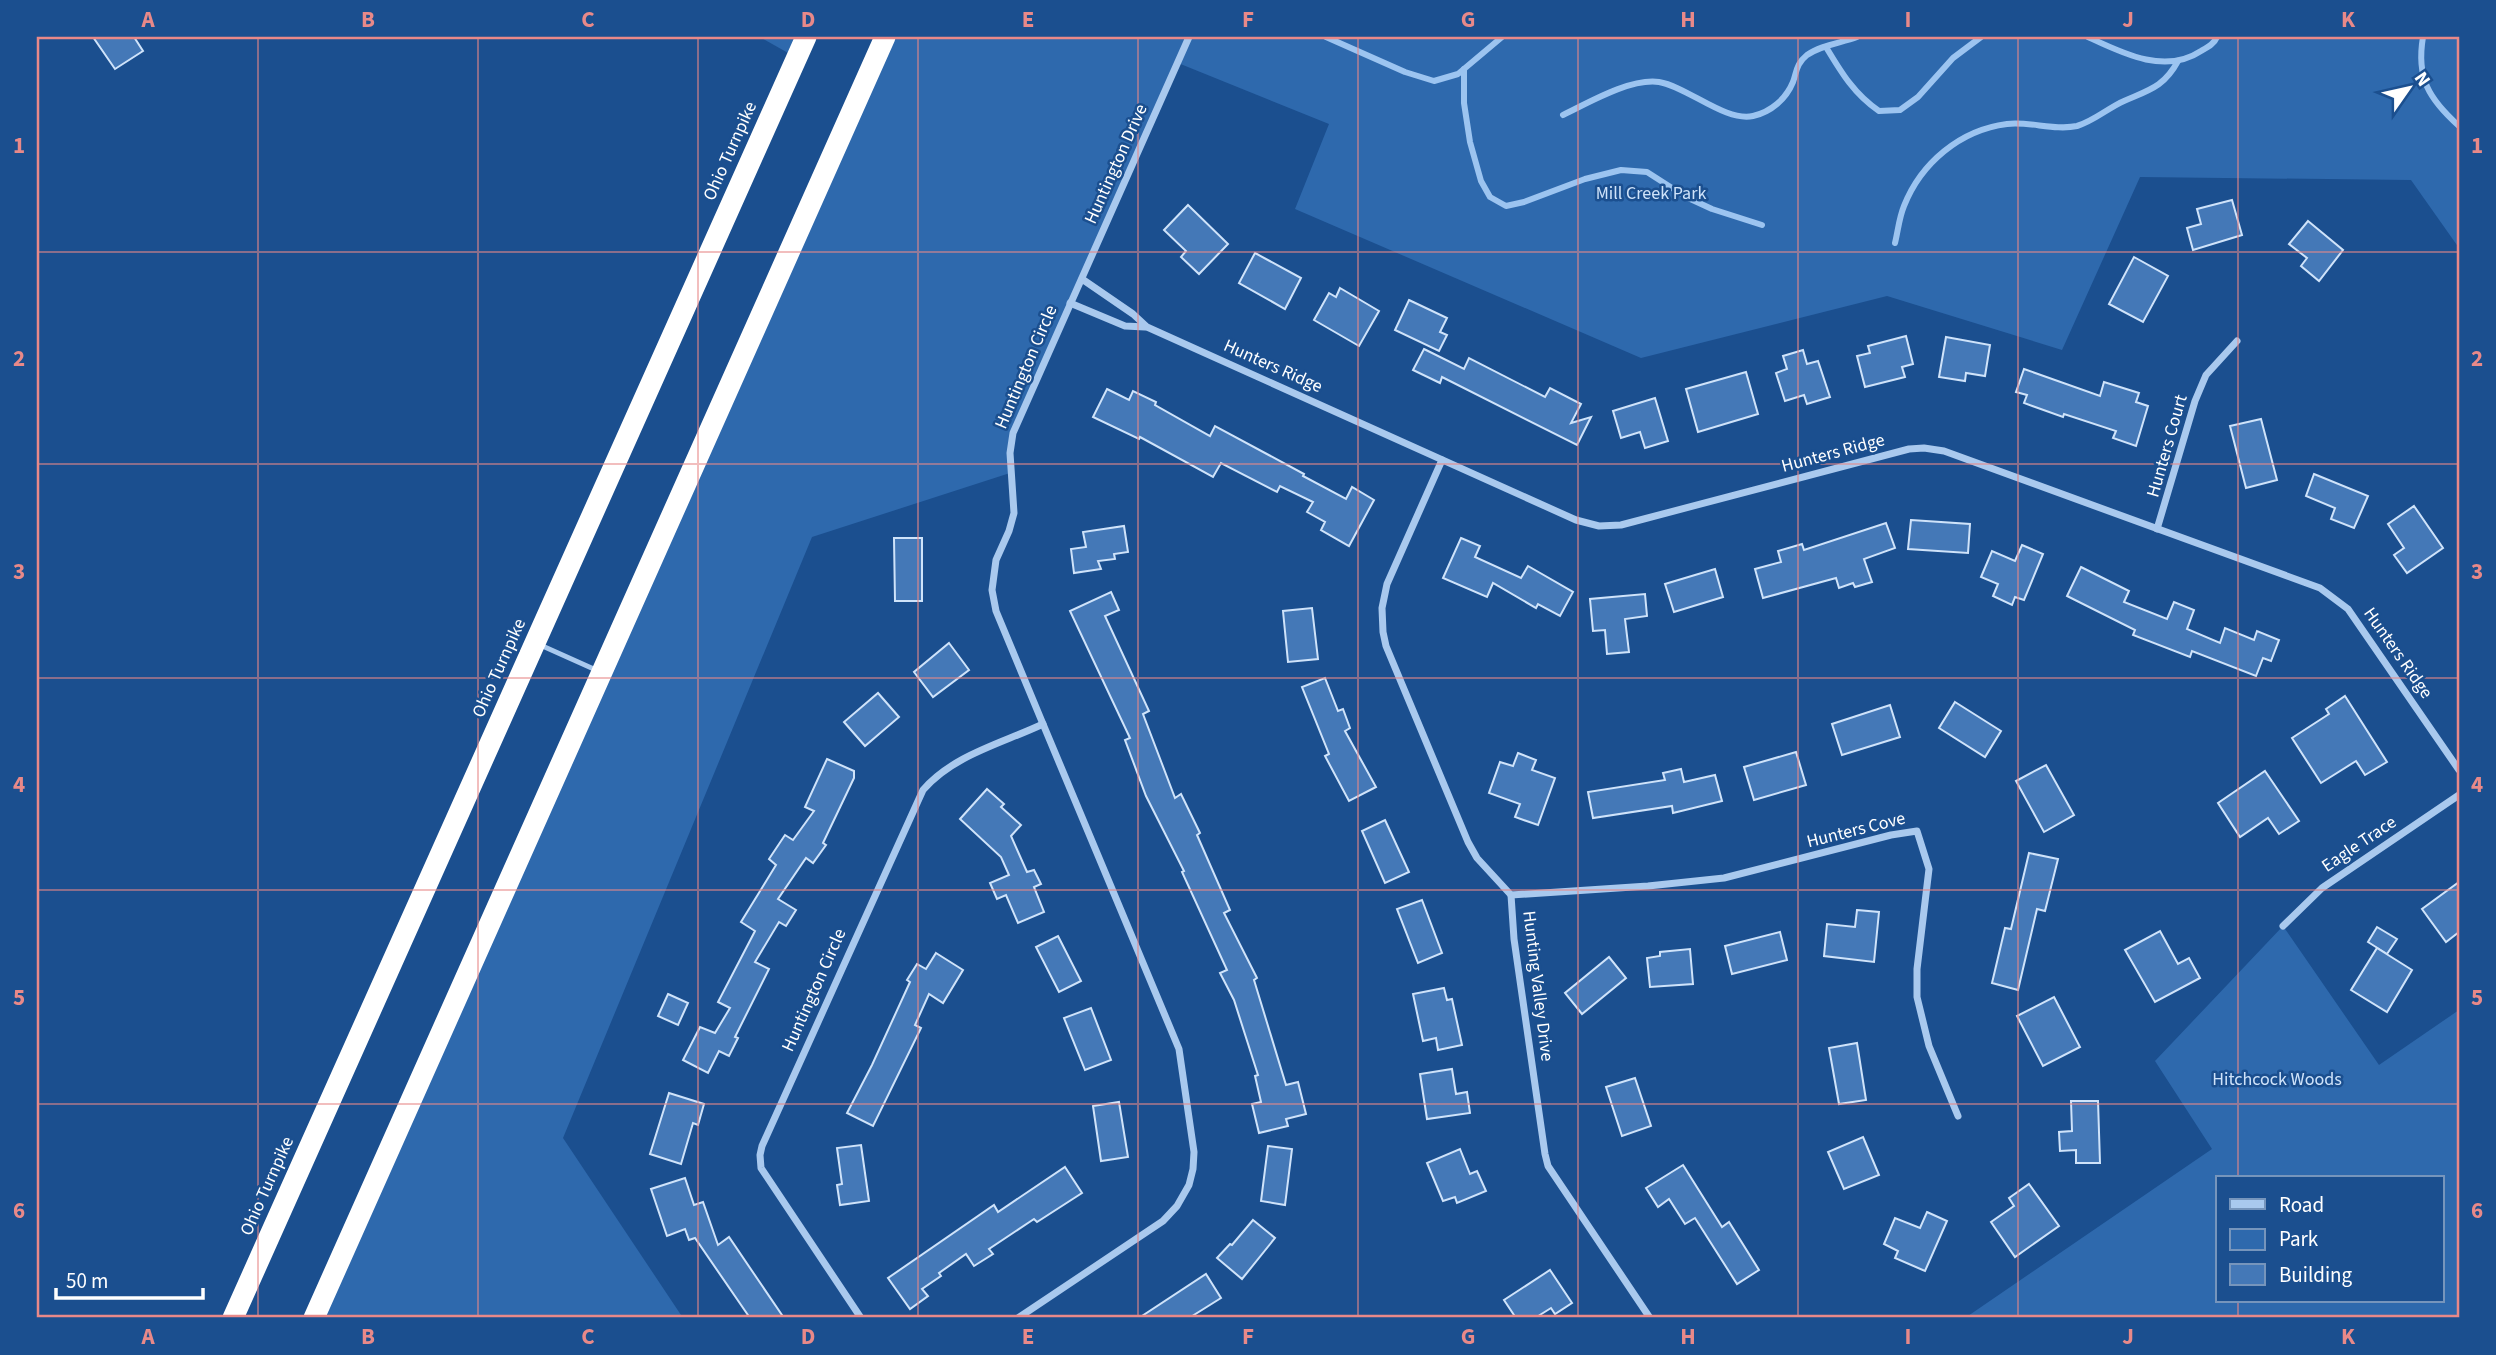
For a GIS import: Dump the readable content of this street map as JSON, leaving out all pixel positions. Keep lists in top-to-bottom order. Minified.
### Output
{"streets":{"highway":["Ohio Turnpike"],"street":["Huntington Drive","Hunters Ridge","Huntington Circle","Hunters Court","Hunters Cove","Eagle Trace","Hunting Valley Drive"]},"crossings":[["Huntington Drive","Hunters Ridge"],["Huntington Drive","Huntington Circle"],["Hunters Ridge","Huntington Circle"],["Hunters Ridge","Hunters Court"],["Hunters Ridge","Hunting Valley Drive"],["Hunters Cove","Hunting Valley Drive"]],"parks":["Mill Creek Park","Hitchcock Woods"],"legend":["Road","Park","Building"],"scale_bar":"50 m","north":"top right","grid":{"columns":["A","B","C","D","E","F","G","H","I","J","K"],"rows":["1","2","3","4","5","6"]}}
